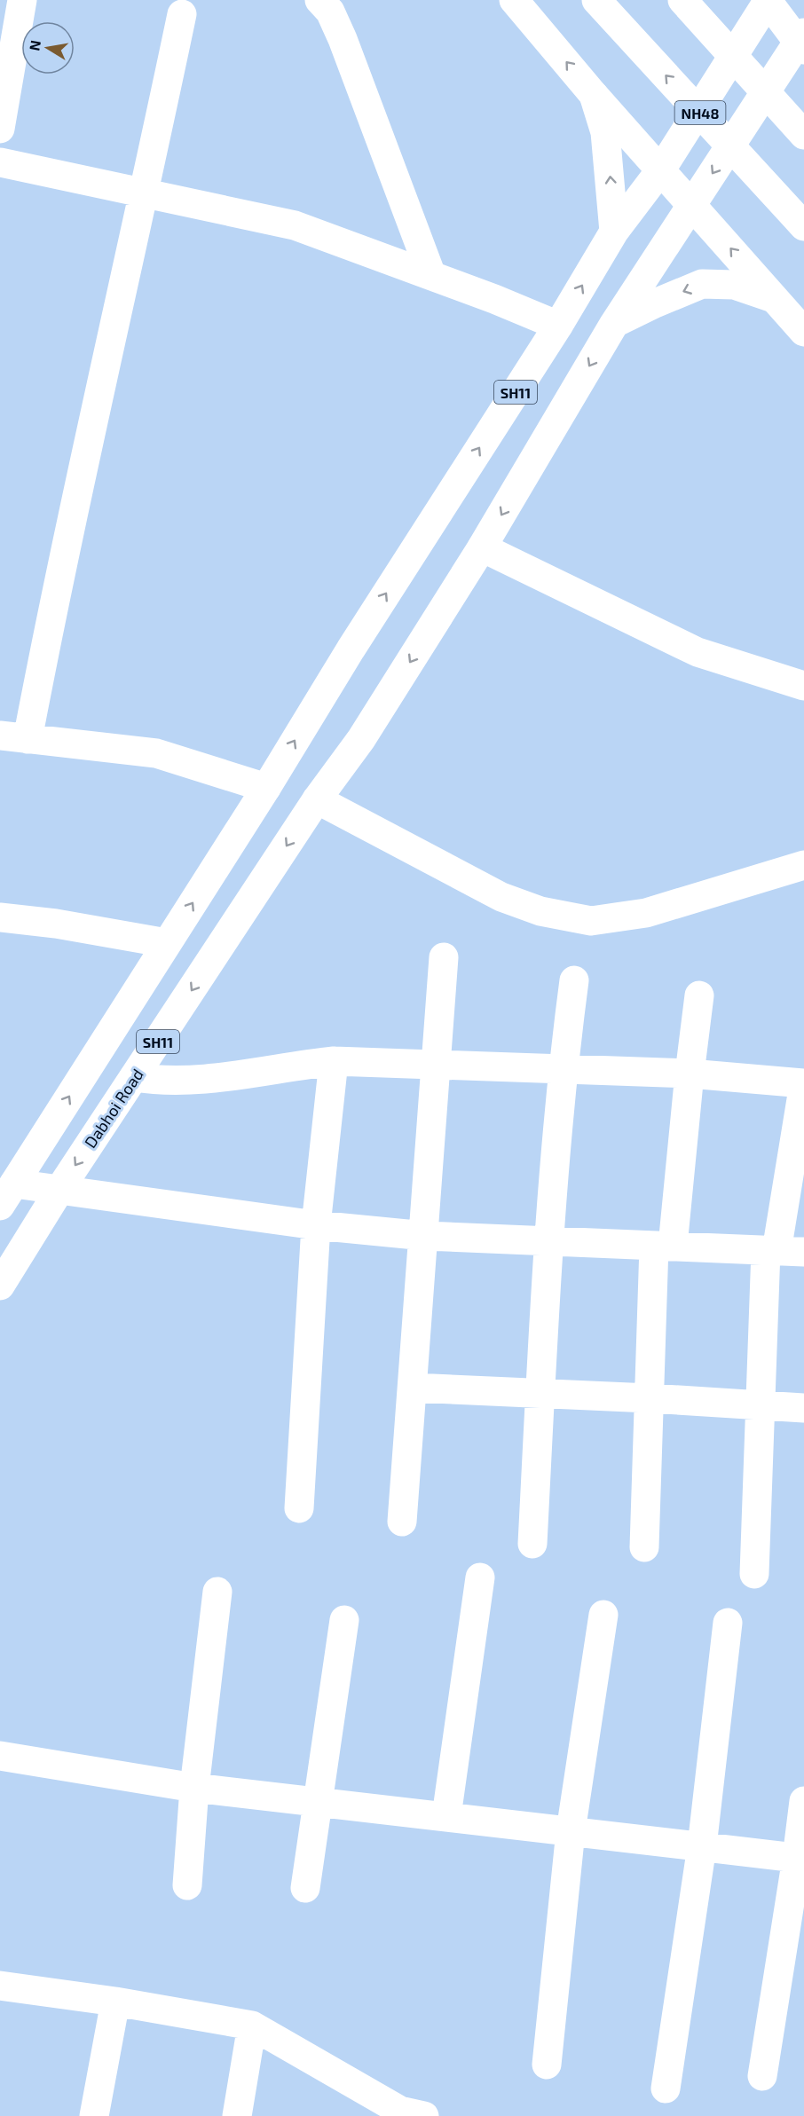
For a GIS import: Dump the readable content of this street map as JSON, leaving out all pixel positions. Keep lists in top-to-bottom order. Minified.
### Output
{"streets":{"main road":["NH48","SH11","Dabhoi Road"]},"crossings":[["SH11","Dabhoi Road"]],"north":"left"}
